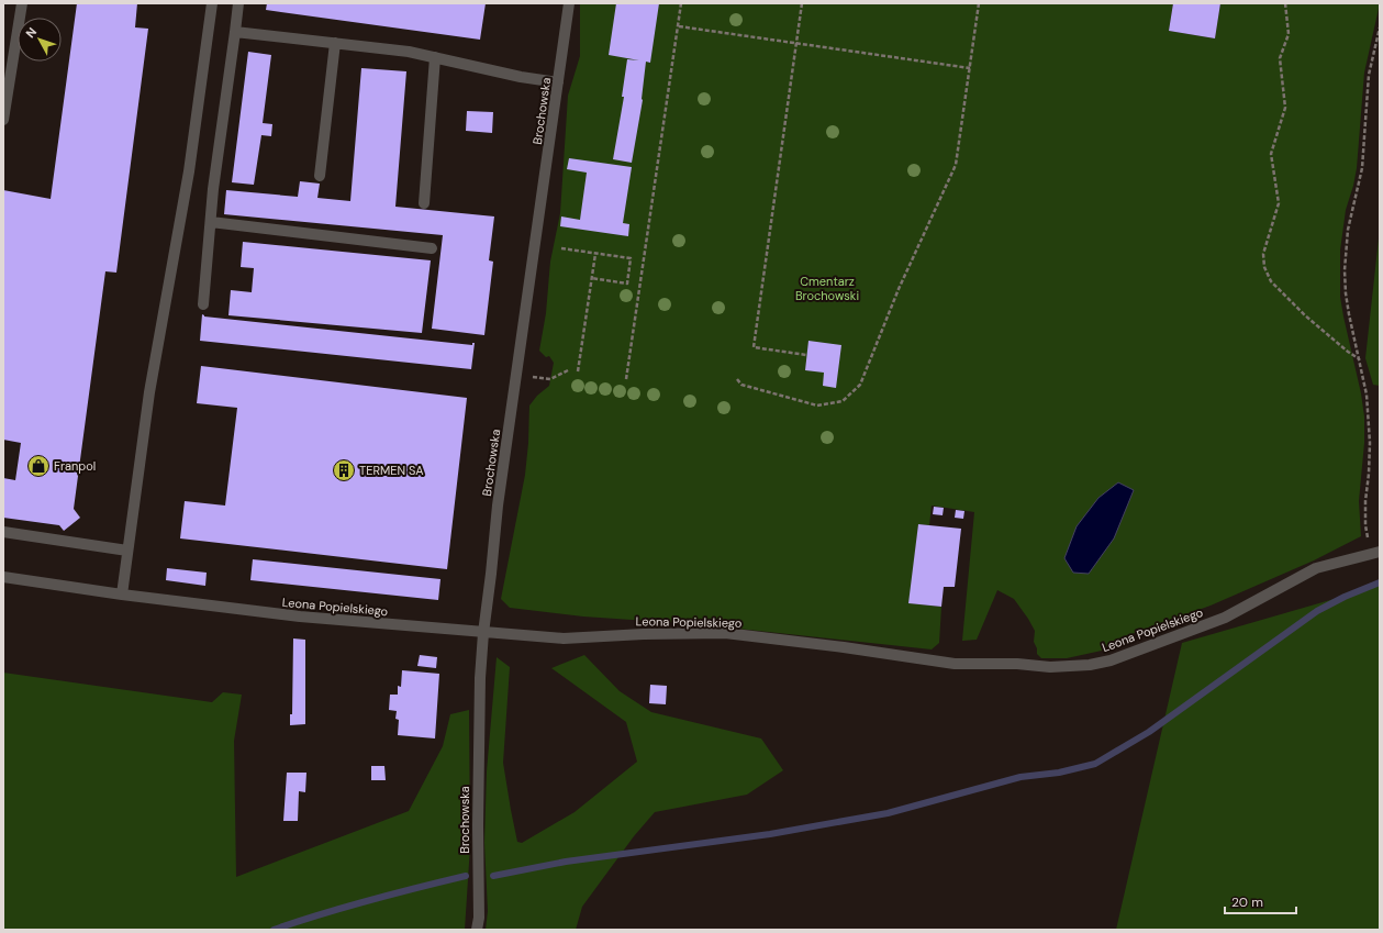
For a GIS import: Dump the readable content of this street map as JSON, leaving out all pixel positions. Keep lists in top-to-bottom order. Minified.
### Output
{"streets":{"street":["Brochowska","Leona Popielskiego"]},"crossings":[["Brochowska","Leona Popielskiego"]],"parks":["Cmentarz Brochowski"],"places":{"shop":["Franpol"],"building":["TERMEN SA"]},"scale_bar":"20 m","north":"top left"}
